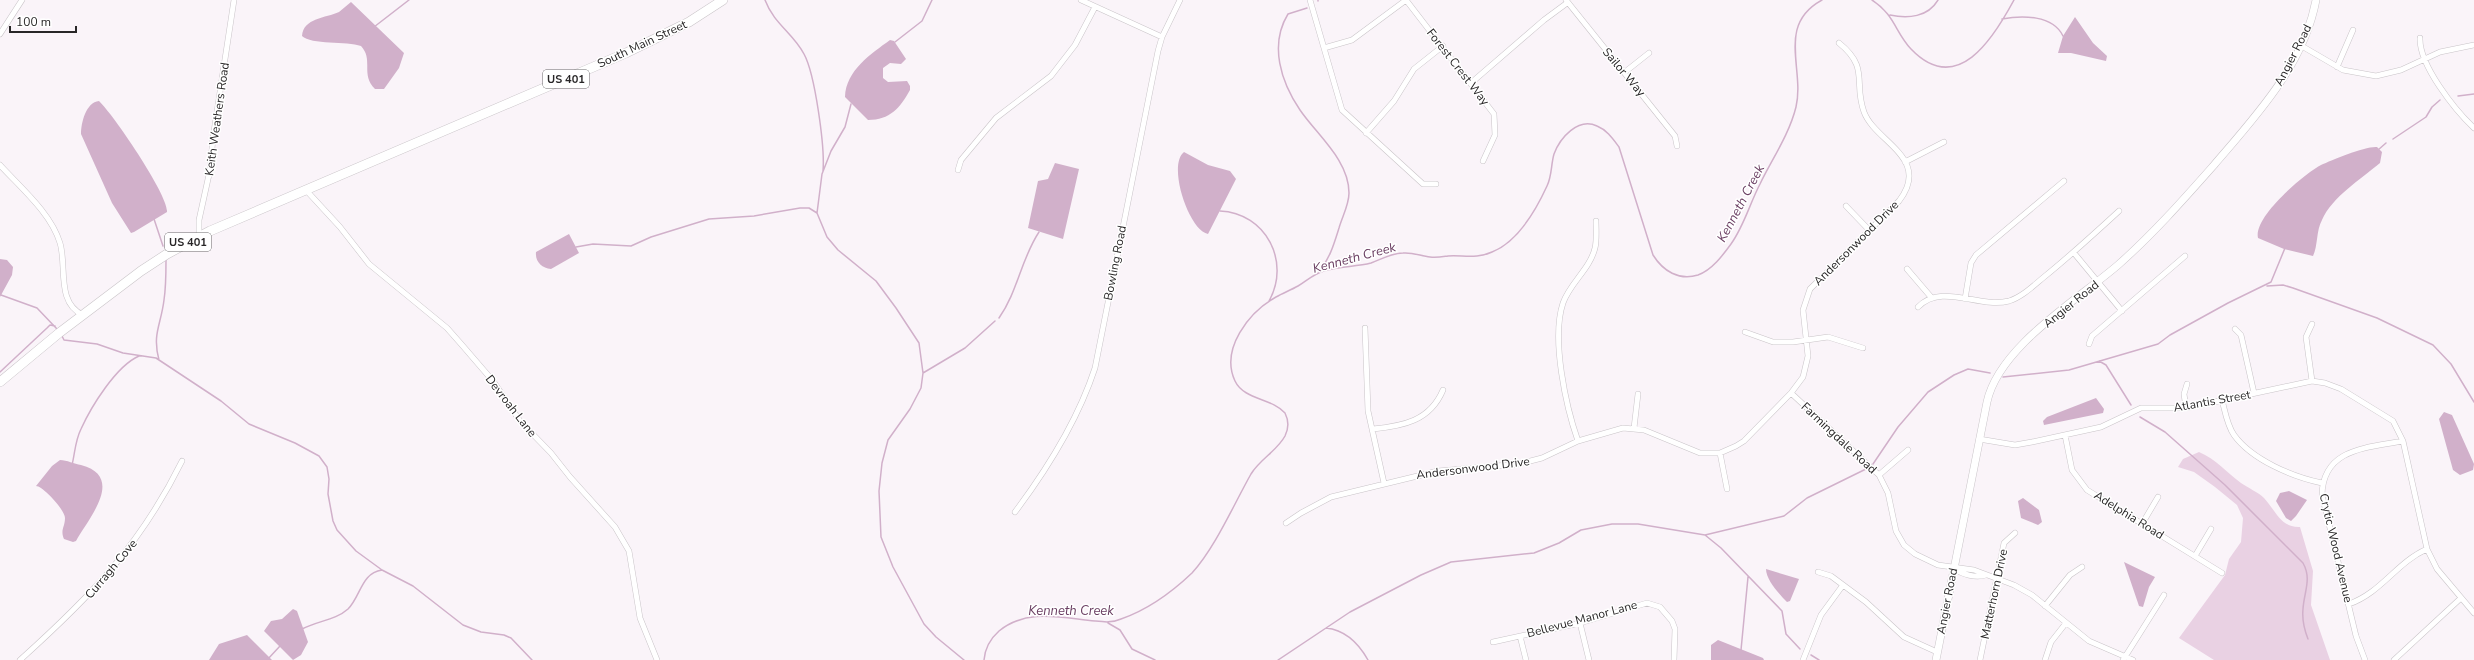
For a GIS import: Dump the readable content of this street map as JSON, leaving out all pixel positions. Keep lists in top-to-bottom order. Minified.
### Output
{"streets":{"highway":["South Main Street","US 401"],"street":["Angier Road","Forest Crest Way","Sailor Way","Keith Weathers Road","Andersonwood Drive","Bowling Road","Atlantis Street","Devroah Lane","Farmingdale Road","Adelphia Road","Crytic Wood Avenue","Curragh Cove","Matterhorn Drive","Bellevue Manor Lane"]},"crossings":[["South Main Street","US 401"],["South Main Street","Devroah Lane"],["Angier Road","Atlantis Street"],["Angier Road","Farmingdale Road"],["US 401","Keith Weathers Road"],["US 401","Devroah Lane"],["Andersonwood Drive","Farmingdale Road"],["Atlantis Street","Adelphia Road"],["Atlantis Street","Crytic Wood Avenue"],["Farmingdale Road","Matterhorn Drive"]],"water":["Kenneth Creek"],"scale_bar":"100 m"}
